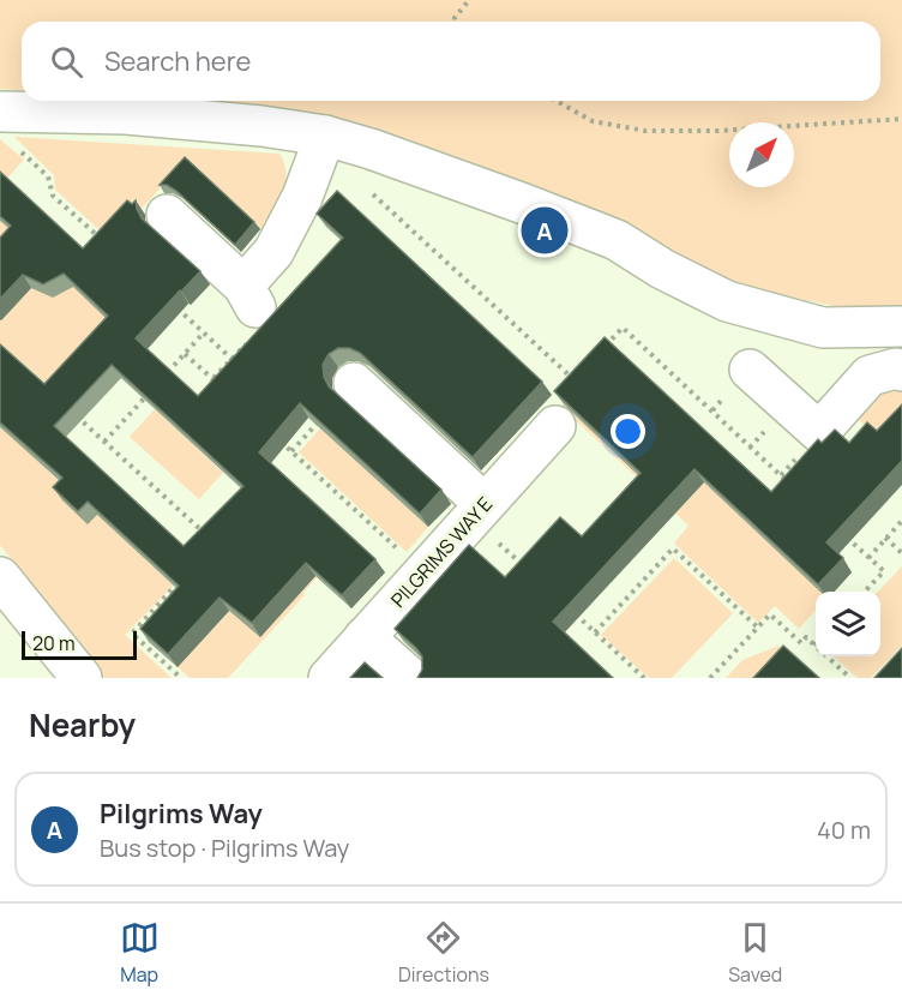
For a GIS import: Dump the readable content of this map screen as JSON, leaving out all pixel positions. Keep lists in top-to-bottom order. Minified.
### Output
{"streets":{"street":["PILGRIMS WAY E"]},"scale_bar":"20 m","north":"top right","page":{"search":"Search here","pins":"A","scale":"20 m","heading":"Nearby","list":[{"mark":"A","name":"Pilgrims Way","note":"Bus stop · Pilgrims Way","value":"40 m"}],"nav":["Map","Directions","Saved"]}}
